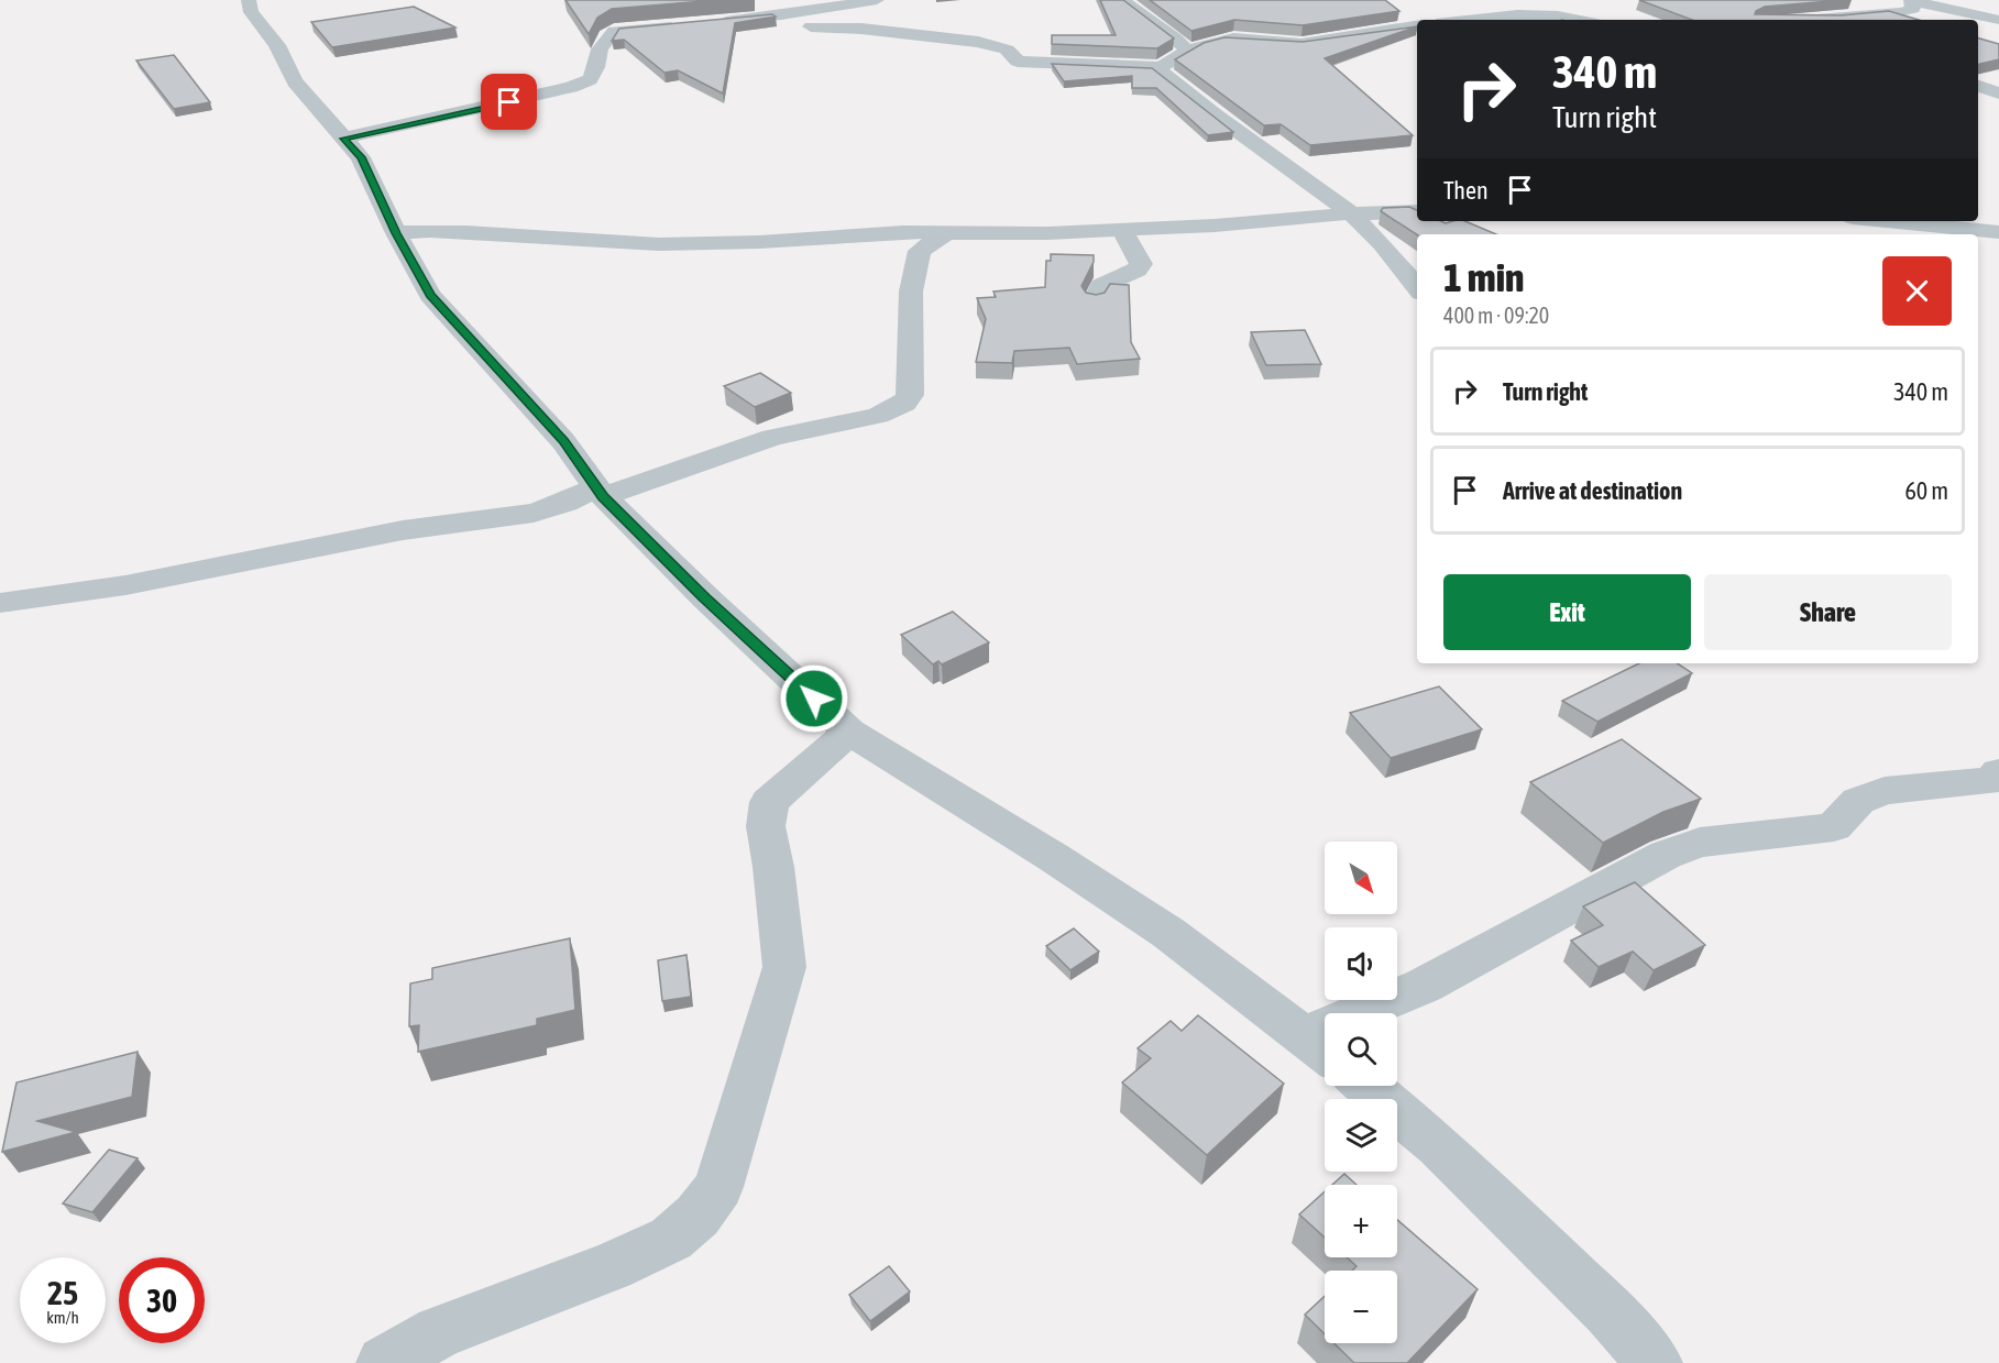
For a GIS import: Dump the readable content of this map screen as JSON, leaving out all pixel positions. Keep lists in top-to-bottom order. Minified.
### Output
{"north":"bottom right","page":{"turn":["340 m","Turn right"],"then":"Then","heading":["1 min","400 m · 09:20"],"list":[{"name":"Turn right","value":"340 m"},{"name":"Arrive at destination","value":"60 m"}],"buttons":["Exit","Share"],"map_buttons":["+","−"],"speed":"25 km/h","limit":"30"}}
